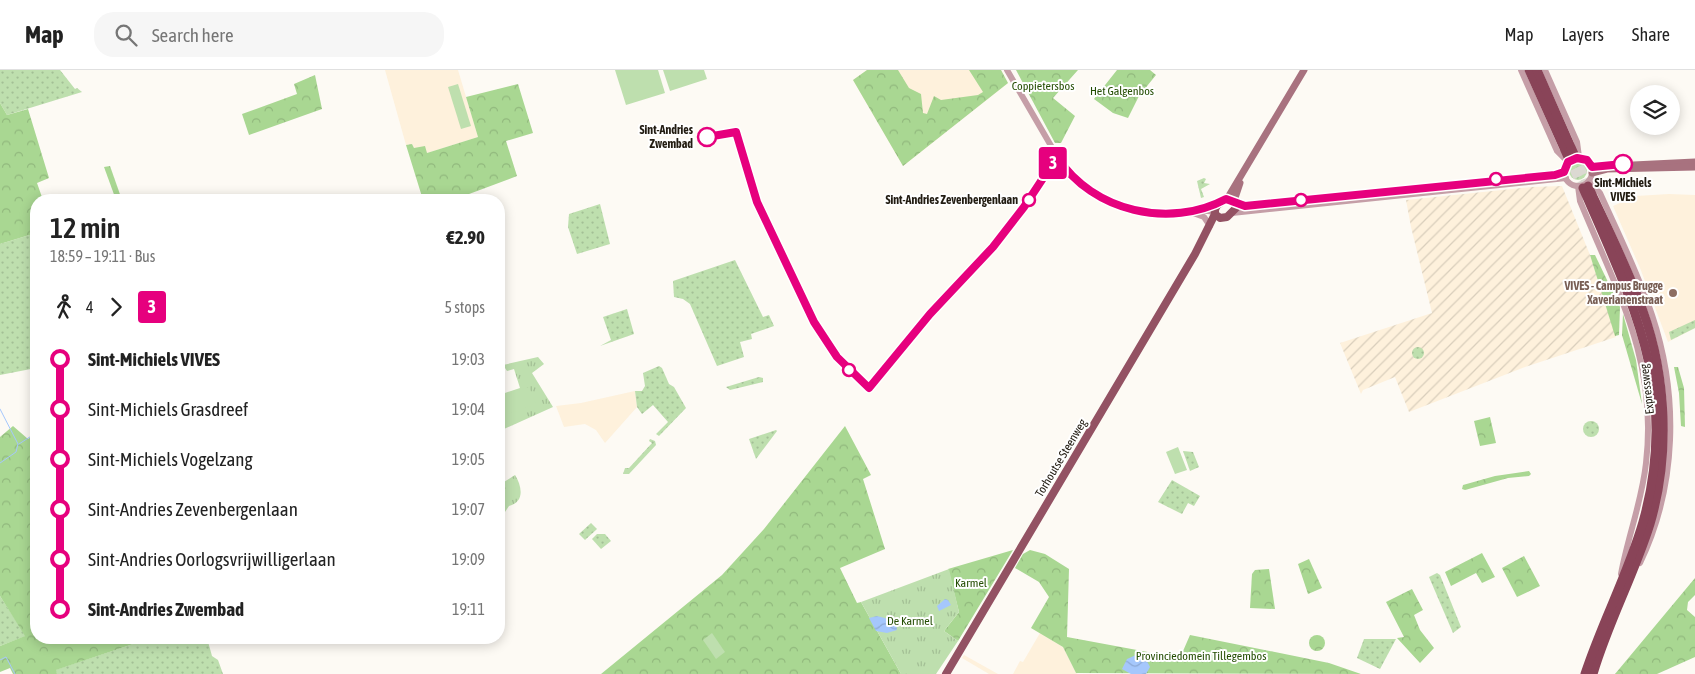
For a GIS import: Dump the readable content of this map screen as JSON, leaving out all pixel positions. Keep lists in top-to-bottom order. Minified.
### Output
{"streets":{"highway":["Expressweg"],"main road":["Torhoutse Steenweg"]},"parks":["Coppietersbos","Het Galgenbos","Karmel","De Karmel","Provinciedomein Tillegembos"],"places":["Sint-Andries Zwembad","Sint-Michiels VIVES","Sint-Andries Zevenbergenlaan","VIVES - Campus Brugge Xaverianenstraat"],"lines":["bus line 3"],"page":{"header":"Map","search":"Search here","nav":["Map","Layers","Share"],"on_map":"3","heading":["12 min","18:59 – 19:11 · Bus","€2.90"],"legs":["4","3","5 stops"],"list":[{"name":"Sint-Michiels VIVES","value":"19:03"},{"name":"Sint-Michiels Grasdreef","value":"19:04"},{"name":"Sint-Michiels Vogelzang","value":"19:05"},{"name":"Sint-Andries Zevenbergenlaan","value":"19:07"},{"name":"Sint-Andries Oorlogsvrijwilligerlaan","value":"19:09"},{"name":"Sint-Andries Zwembad","value":"19:11"}]}}
